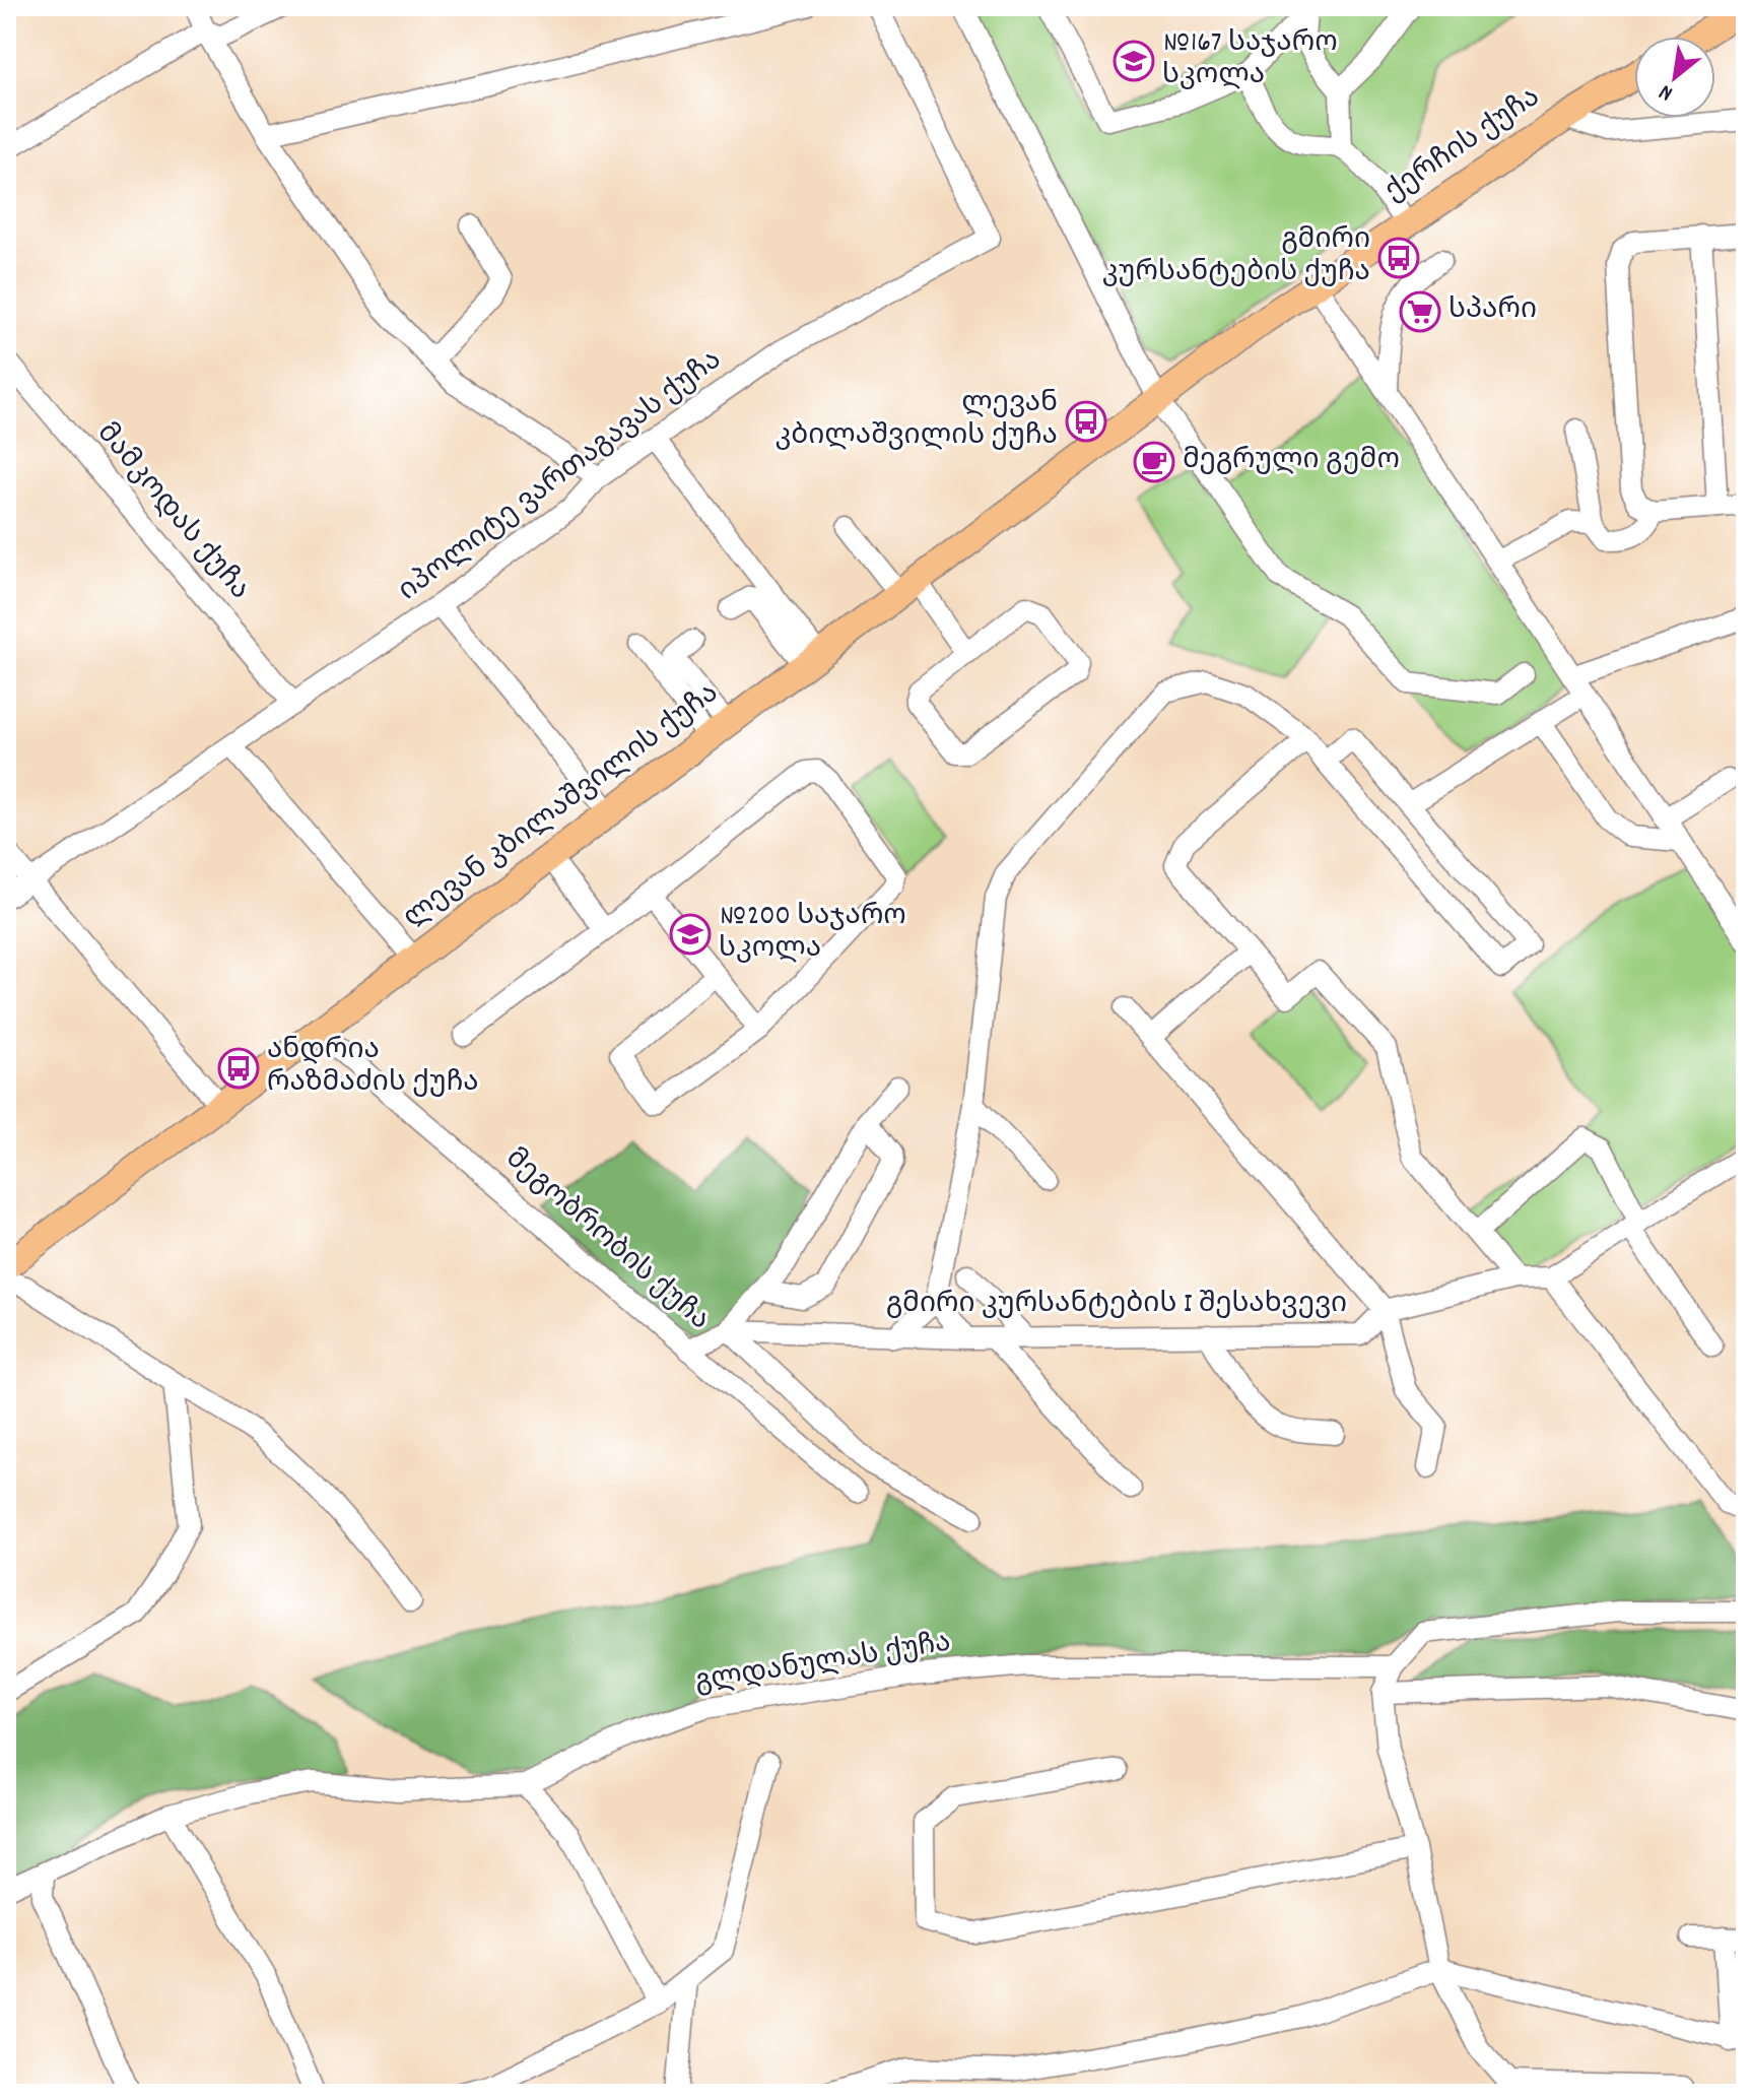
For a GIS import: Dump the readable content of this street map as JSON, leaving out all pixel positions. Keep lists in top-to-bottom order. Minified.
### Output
{"streets":{"main road":["ქერჩის ქუჩა","ლევან კბილაშვილის ქუჩა"],"street":["იპოლიტე ვართაგავას ქუჩა","მამკოდას ქუჩა","მეგობრობის ქუჩა","გმირი კურსანტების I შესახვევი","გლდანულას ქუჩა"]},"crossings":[["ქერჩის ქუჩა","ლევან კბილაშვილის ქუჩა"],["იპოლიტე ვართაგავას ქუჩა","მამკოდას ქუჩა"],["ლევან კბილაშვილის ქუჩა","მეგობრობის ქუჩა"],["მეგობრობის ქუჩა","გმირი კურსანტების I შესახვევი"]],"places":{"school or university":["№167 საჯარო სკოლა","№200 საჯარო სკოლა"],"bus stop":["გმირი კურსანტების ქუჩა","ლევან კბილაშვილის ქუჩა","ანდრია რაზმაძის ქუჩა"],"supermarket":["სპარი"],"cafe":["მეგრული გემო"]},"north":"bottom left"}
